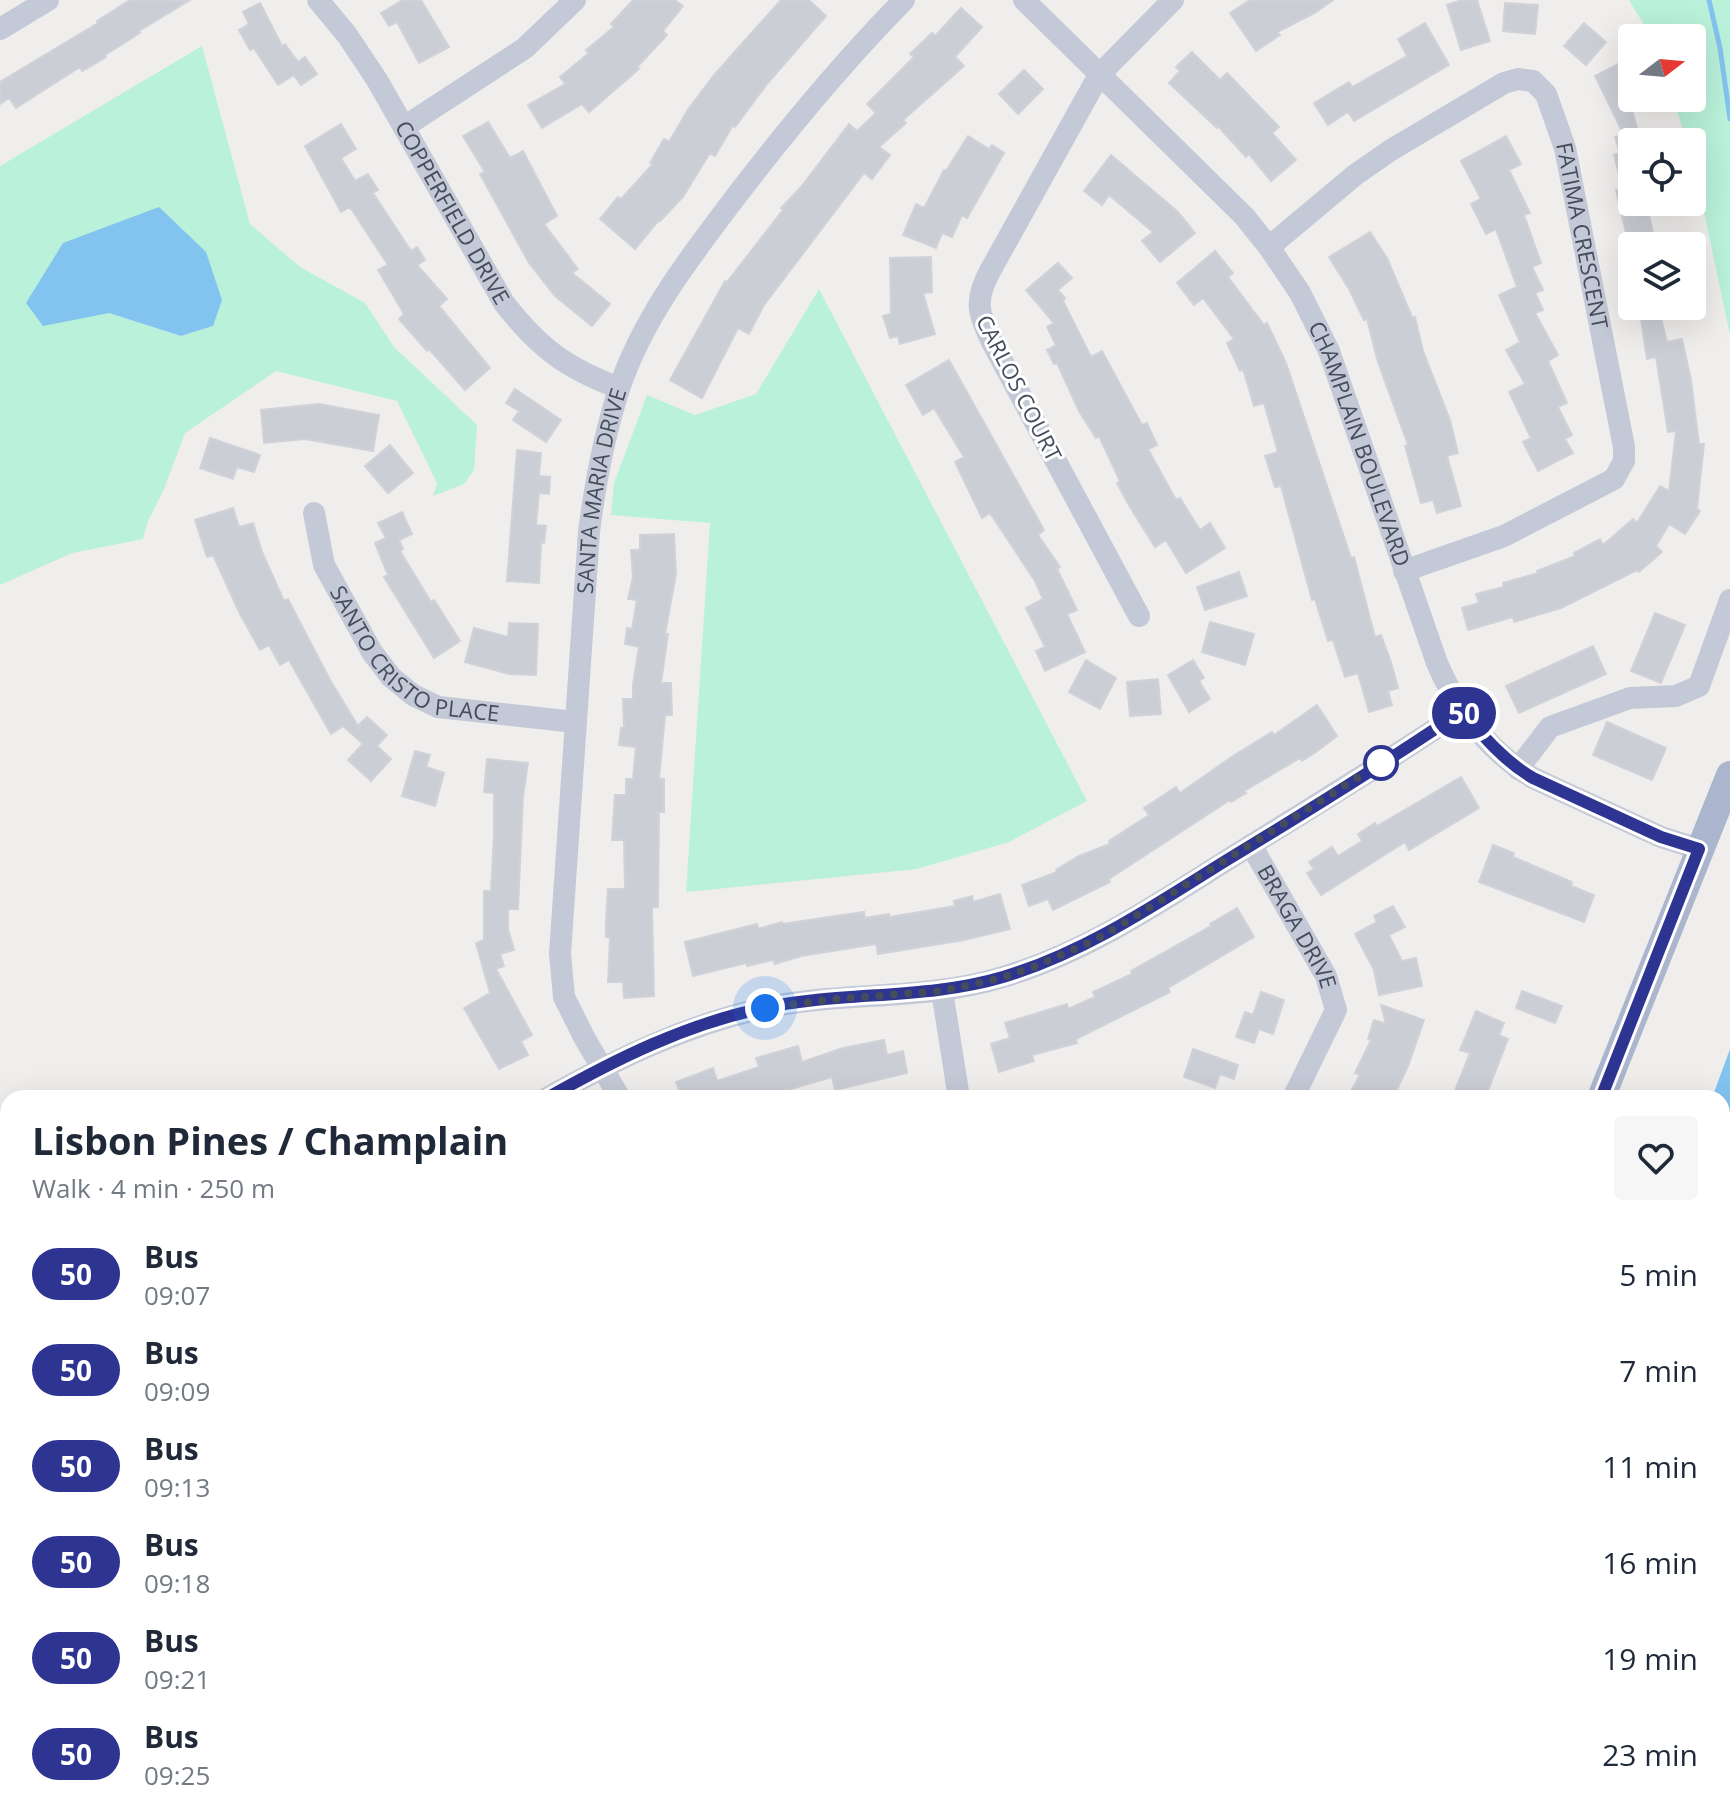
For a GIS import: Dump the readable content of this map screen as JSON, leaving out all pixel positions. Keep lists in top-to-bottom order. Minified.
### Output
{"streets":{"street":["COPPERFIELD DRIVE","FATIMA CRESCENT","CARLOS COURT","CHAMPLAIN BOULEVARD","SANTA MARIA DRIVE","SANTO CRISTO PLACE","BRAGA DRIVE"]},"crossings":[["COPPERFIELD DRIVE","SANTA MARIA DRIVE"],["FATIMA CRESCENT","CHAMPLAIN BOULEVARD"],["CARLOS COURT","CHAMPLAIN BOULEVARD"],["SANTA MARIA DRIVE","SANTO CRISTO PLACE"]],"lines":["bus line 50"],"north":"right","page":{"on_map":"50","heading":["Lisbon Pines / Champlain","Walk · 4 min · 250 m"],"list":[{"mark":"50","name":"Bus","note":"09:07","value":"5 min"},{"mark":"50","name":"Bus","note":"09:09","value":"7 min"},{"mark":"50","name":"Bus","note":"09:13","value":"11 min"},{"mark":"50","name":"Bus","note":"09:18","value":"16 min"},{"mark":"50","name":"Bus","note":"09:21","value":"19 min"},{"mark":"50","name":"Bus","note":"09:25","value":"23 min"}]}}
